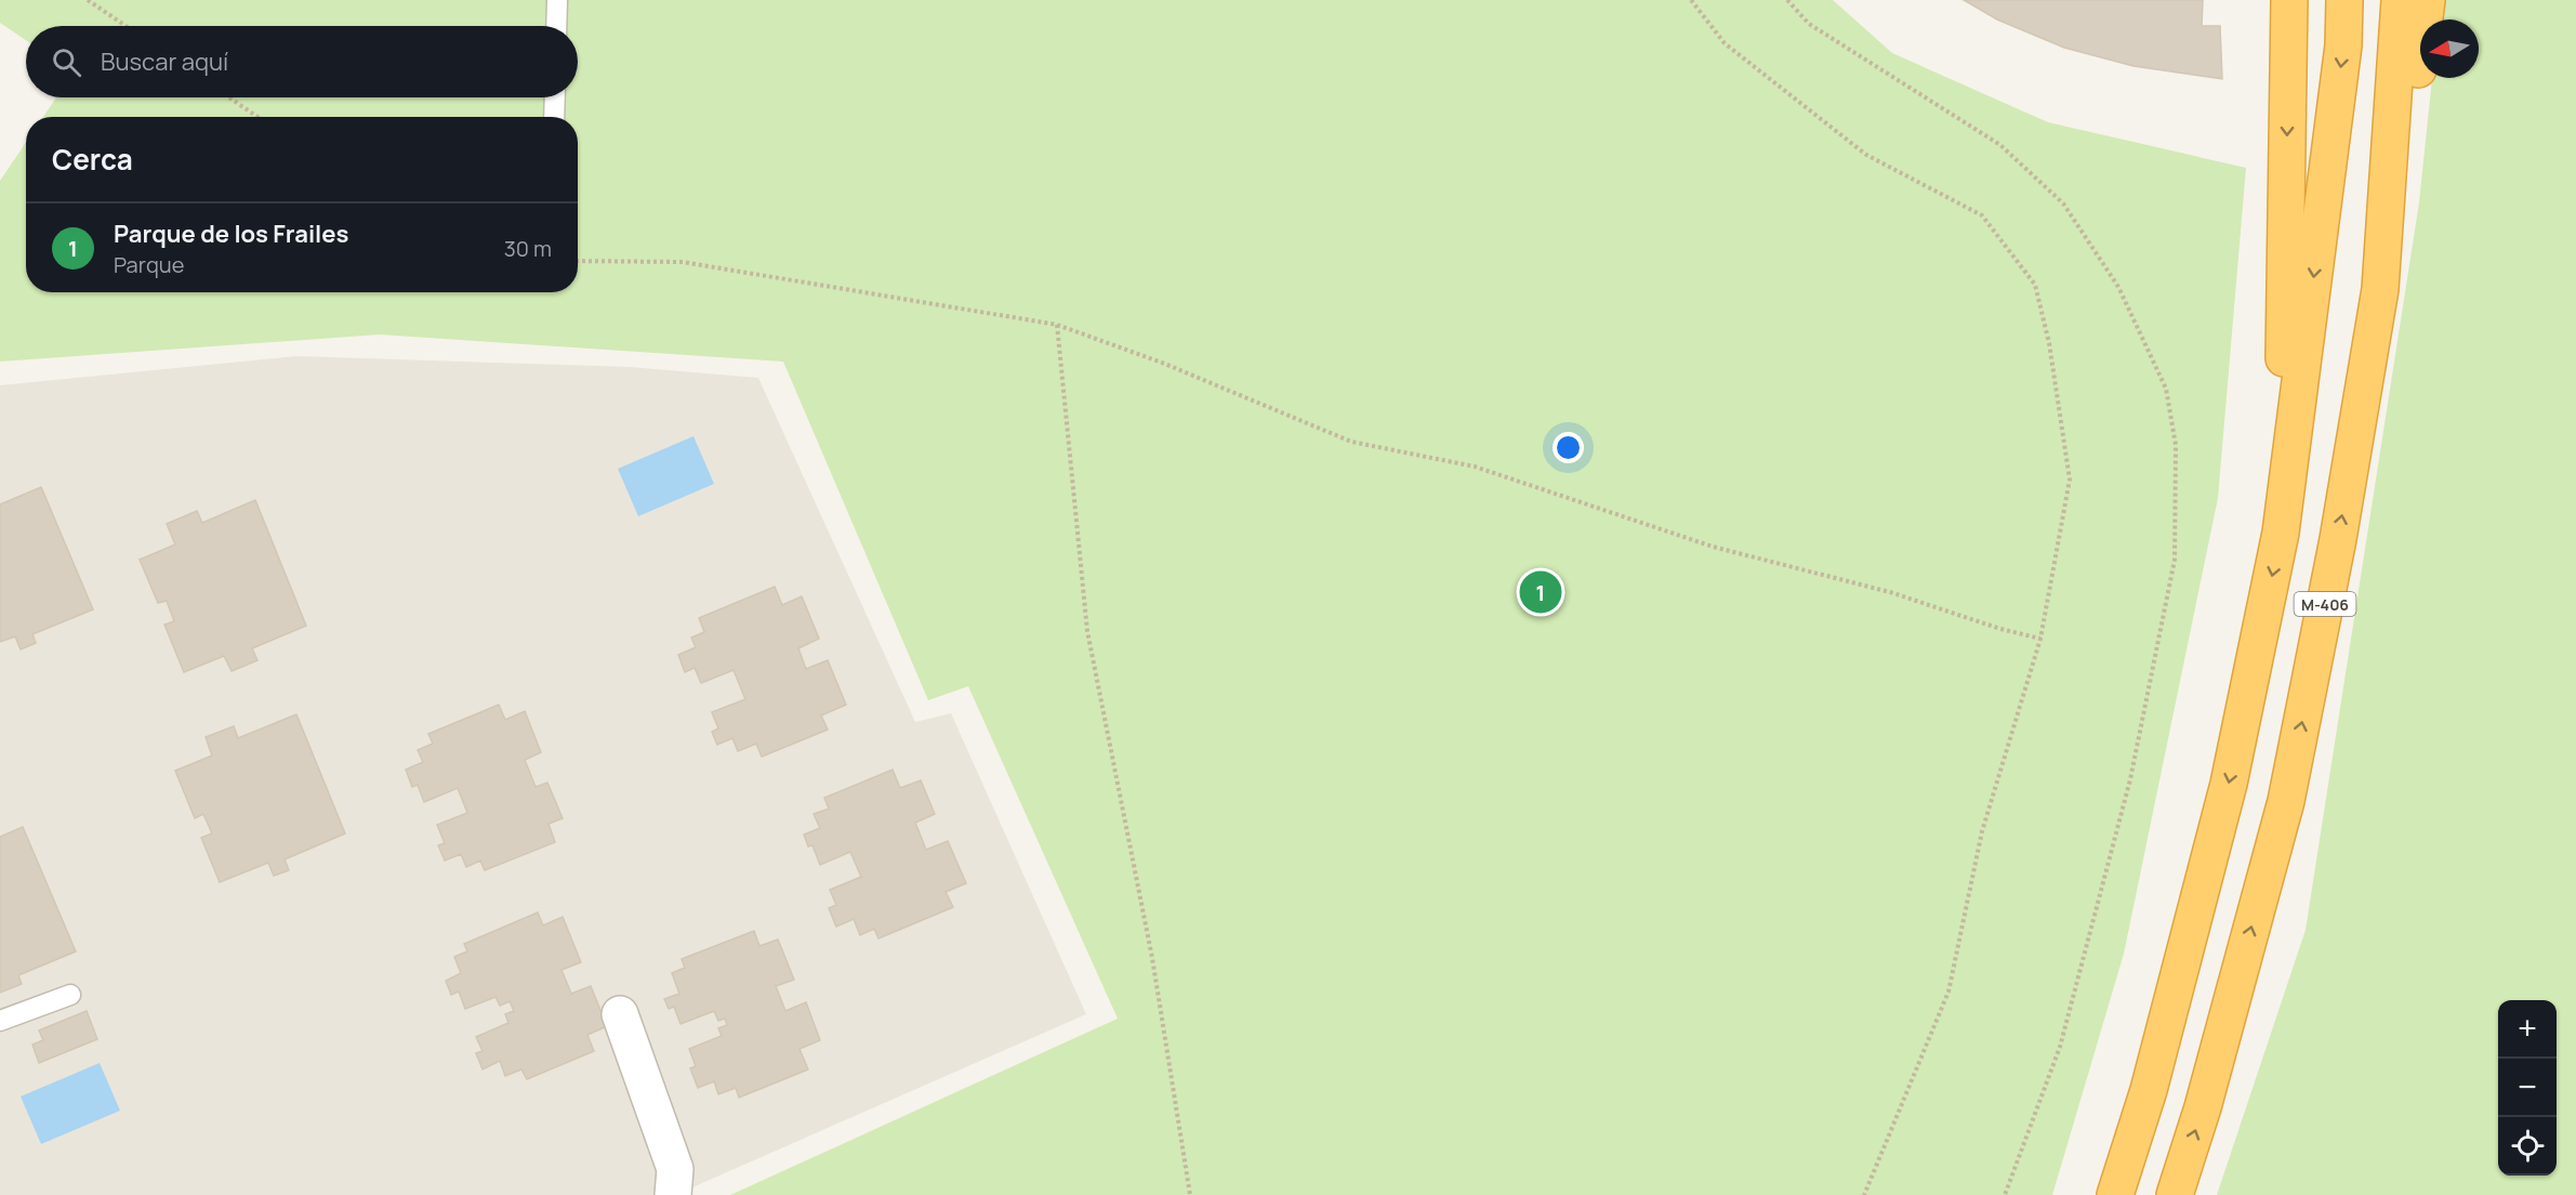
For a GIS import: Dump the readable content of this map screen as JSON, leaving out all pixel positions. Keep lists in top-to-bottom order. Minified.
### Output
{"streets":{"highway":["M-406"]},"north":"left","page":{"search":"Buscar aquí","heading":"Cerca","list":[{"mark":"1","name":"Parque de los Frailes","note":"Parque","value":"30 m"}],"pins":"1","map_buttons":["+","−"]}}
